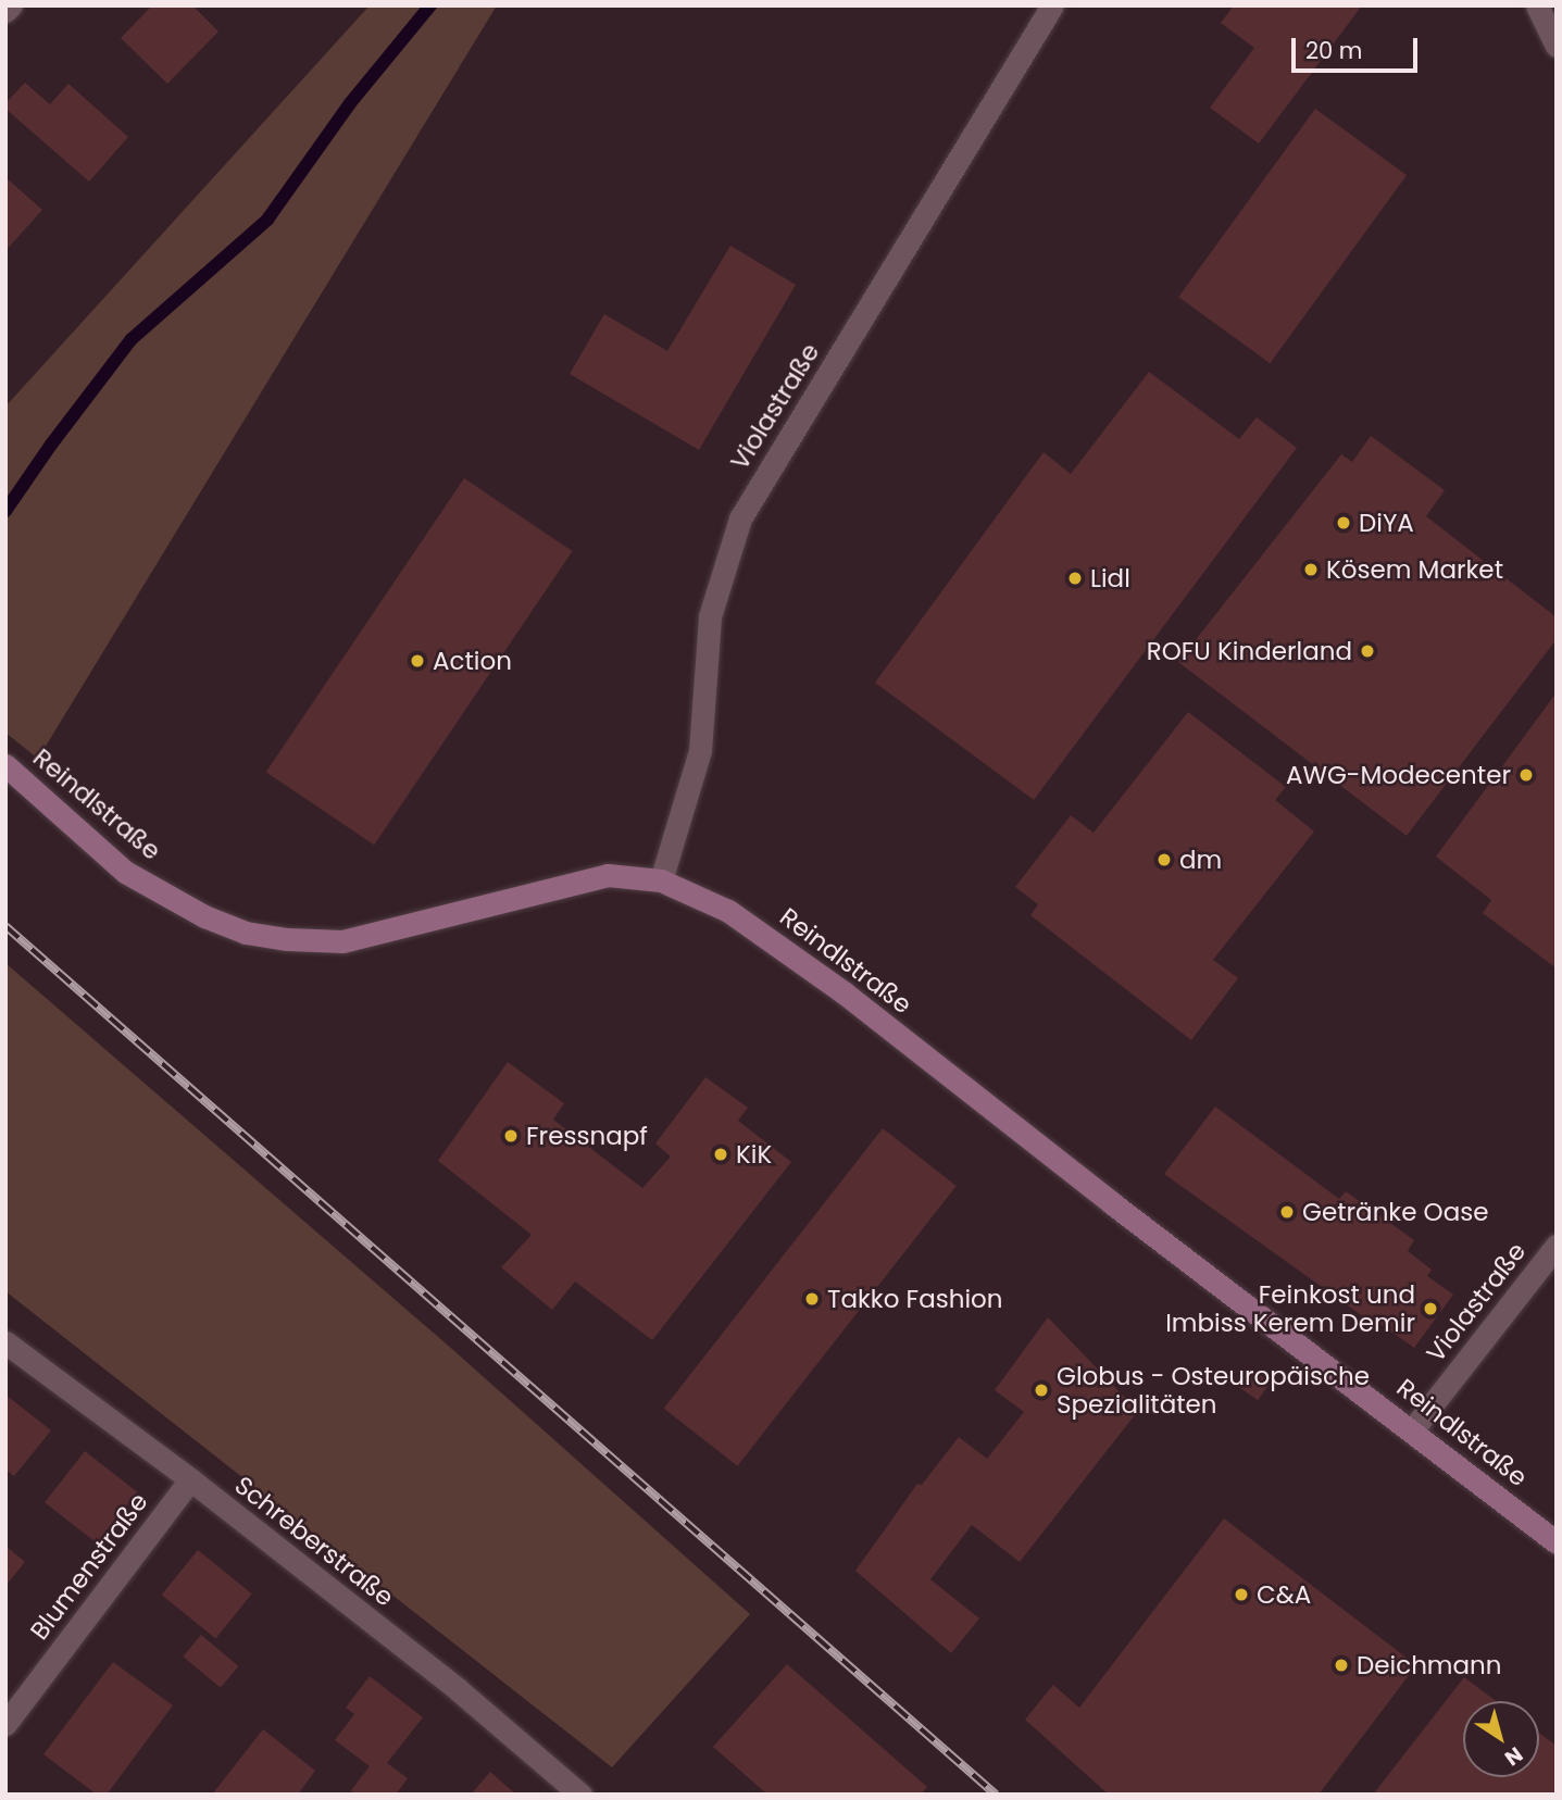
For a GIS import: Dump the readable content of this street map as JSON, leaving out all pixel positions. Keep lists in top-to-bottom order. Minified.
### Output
{"streets":{"street":["Violastraße","Reindlstraße","Schreberstraße","Blumenstraße"]},"crossings":[["Violastraße","Reindlstraße"],["Schreberstraße","Blumenstraße"]],"places":["DiYA","Kösem Market","Lidl","ROFU Kinderland","Action","AWG-Modecenter","dm","Fressnapf","KiK","Getränke Oase","Takko Fashion","Feinkost und Imbiss Kerem Demir","Globus - Osteuropäische Spezialitäten","C&A","Deichmann"],"scale_bar":"20 m","north":"bottom right"}
